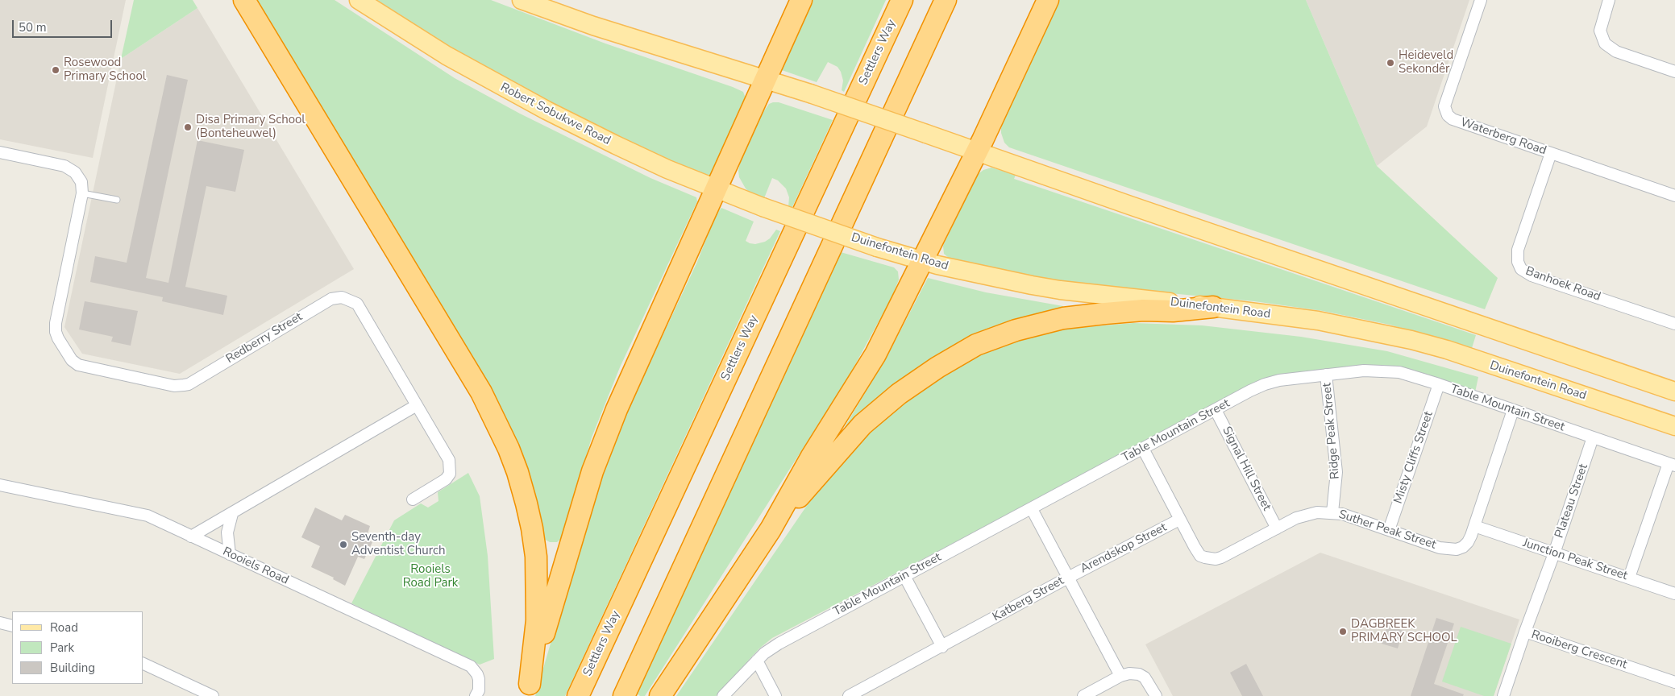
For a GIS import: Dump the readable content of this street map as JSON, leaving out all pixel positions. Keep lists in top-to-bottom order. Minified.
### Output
{"streets":{"highway":["Settlers Way"],"main road":["Robert Sobukwe Road","Duinefontein Road"],"street":["Waterberg Road","Banhoek Road","Redberry Street","Table Mountain Street","Ridge Peak Street","Misty Cliffs Street","Signal Hill Street","Plateau Street","Suther Peak Street","Arendskop Street","Junction Peak Street","Rooiels Road","Katberg Street","Rooiberg Crescent"]},"crossings":[["Robert Sobukwe Road","Duinefontein Road"],["Waterberg Road","Banhoek Road"],["Table Mountain Street","Ridge Peak Street"],["Table Mountain Street","Misty Cliffs Street"],["Table Mountain Street","Signal Hill Street"],["Table Mountain Street","Plateau Street"],["Table Mountain Street","Suther Peak Street"],["Ridge Peak Street","Suther Peak Street"],["Misty Cliffs Street","Suther Peak Street"],["Signal Hill Street","Suther Peak Street"],["Plateau Street","Junction Peak Street"],["Plateau Street","Rooiberg Crescent"],["Suther Peak Street","Arendskop Street"],["Suther Peak Street","Junction Peak Street"],["Arendskop Street","Katberg Street"]],"parks":["Rooiels Road Park"],"places":["Heideveld Sekondêr","Rosewood Primary School","Disa Primary School (Bonteheuwel)","Seventh-day Adventist Church","DAGBREEK PRIMARY SCHOOL"],"legend":["Road","Park","Building"],"scale_bar":"50 m"}
